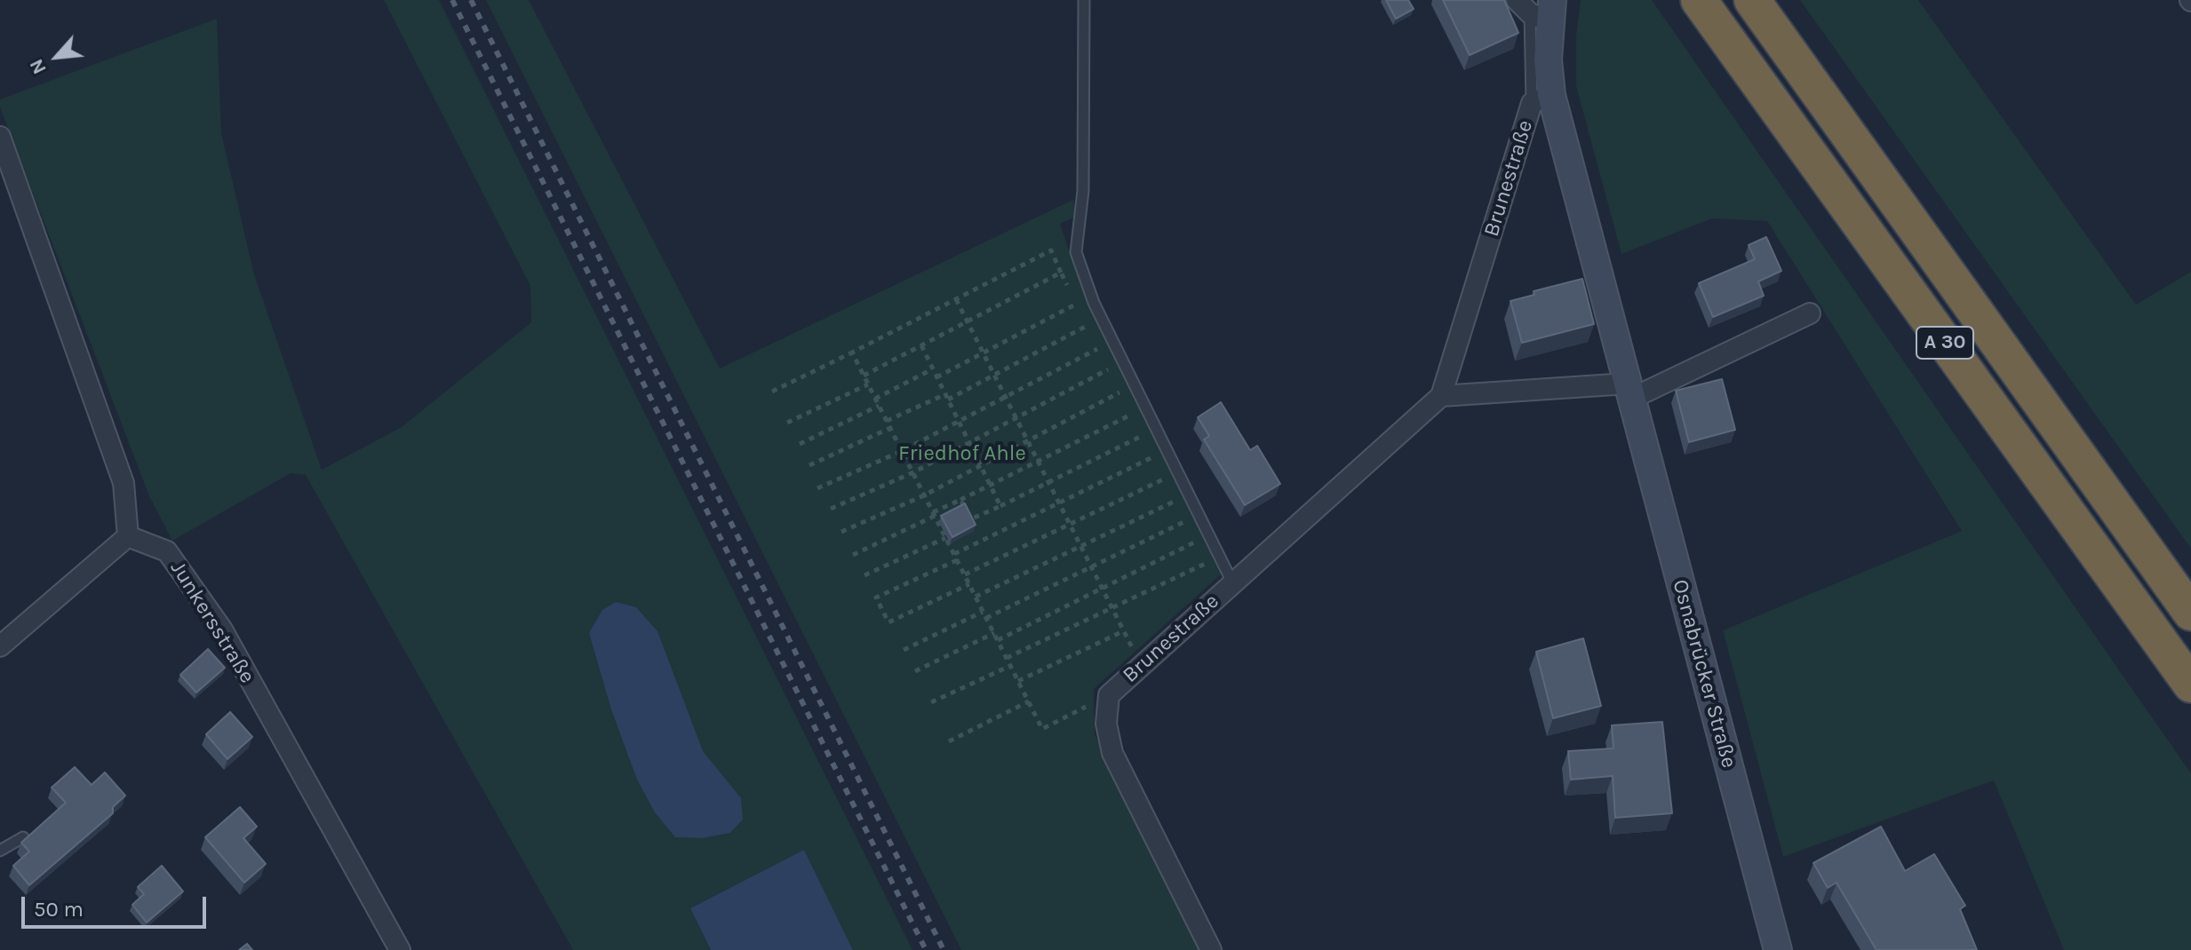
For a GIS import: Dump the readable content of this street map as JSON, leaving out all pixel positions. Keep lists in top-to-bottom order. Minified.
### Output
{"streets":{"highway":["A 30"],"main road":["Osnabrücker Straße"],"street":["Brunestraße","Junkersstraße"]},"crossings":[["Brunestraße","Osnabrücker Straße"]],"parks":["Friedhof Ahle"],"scale_bar":"50 m","north":"bottom left"}
